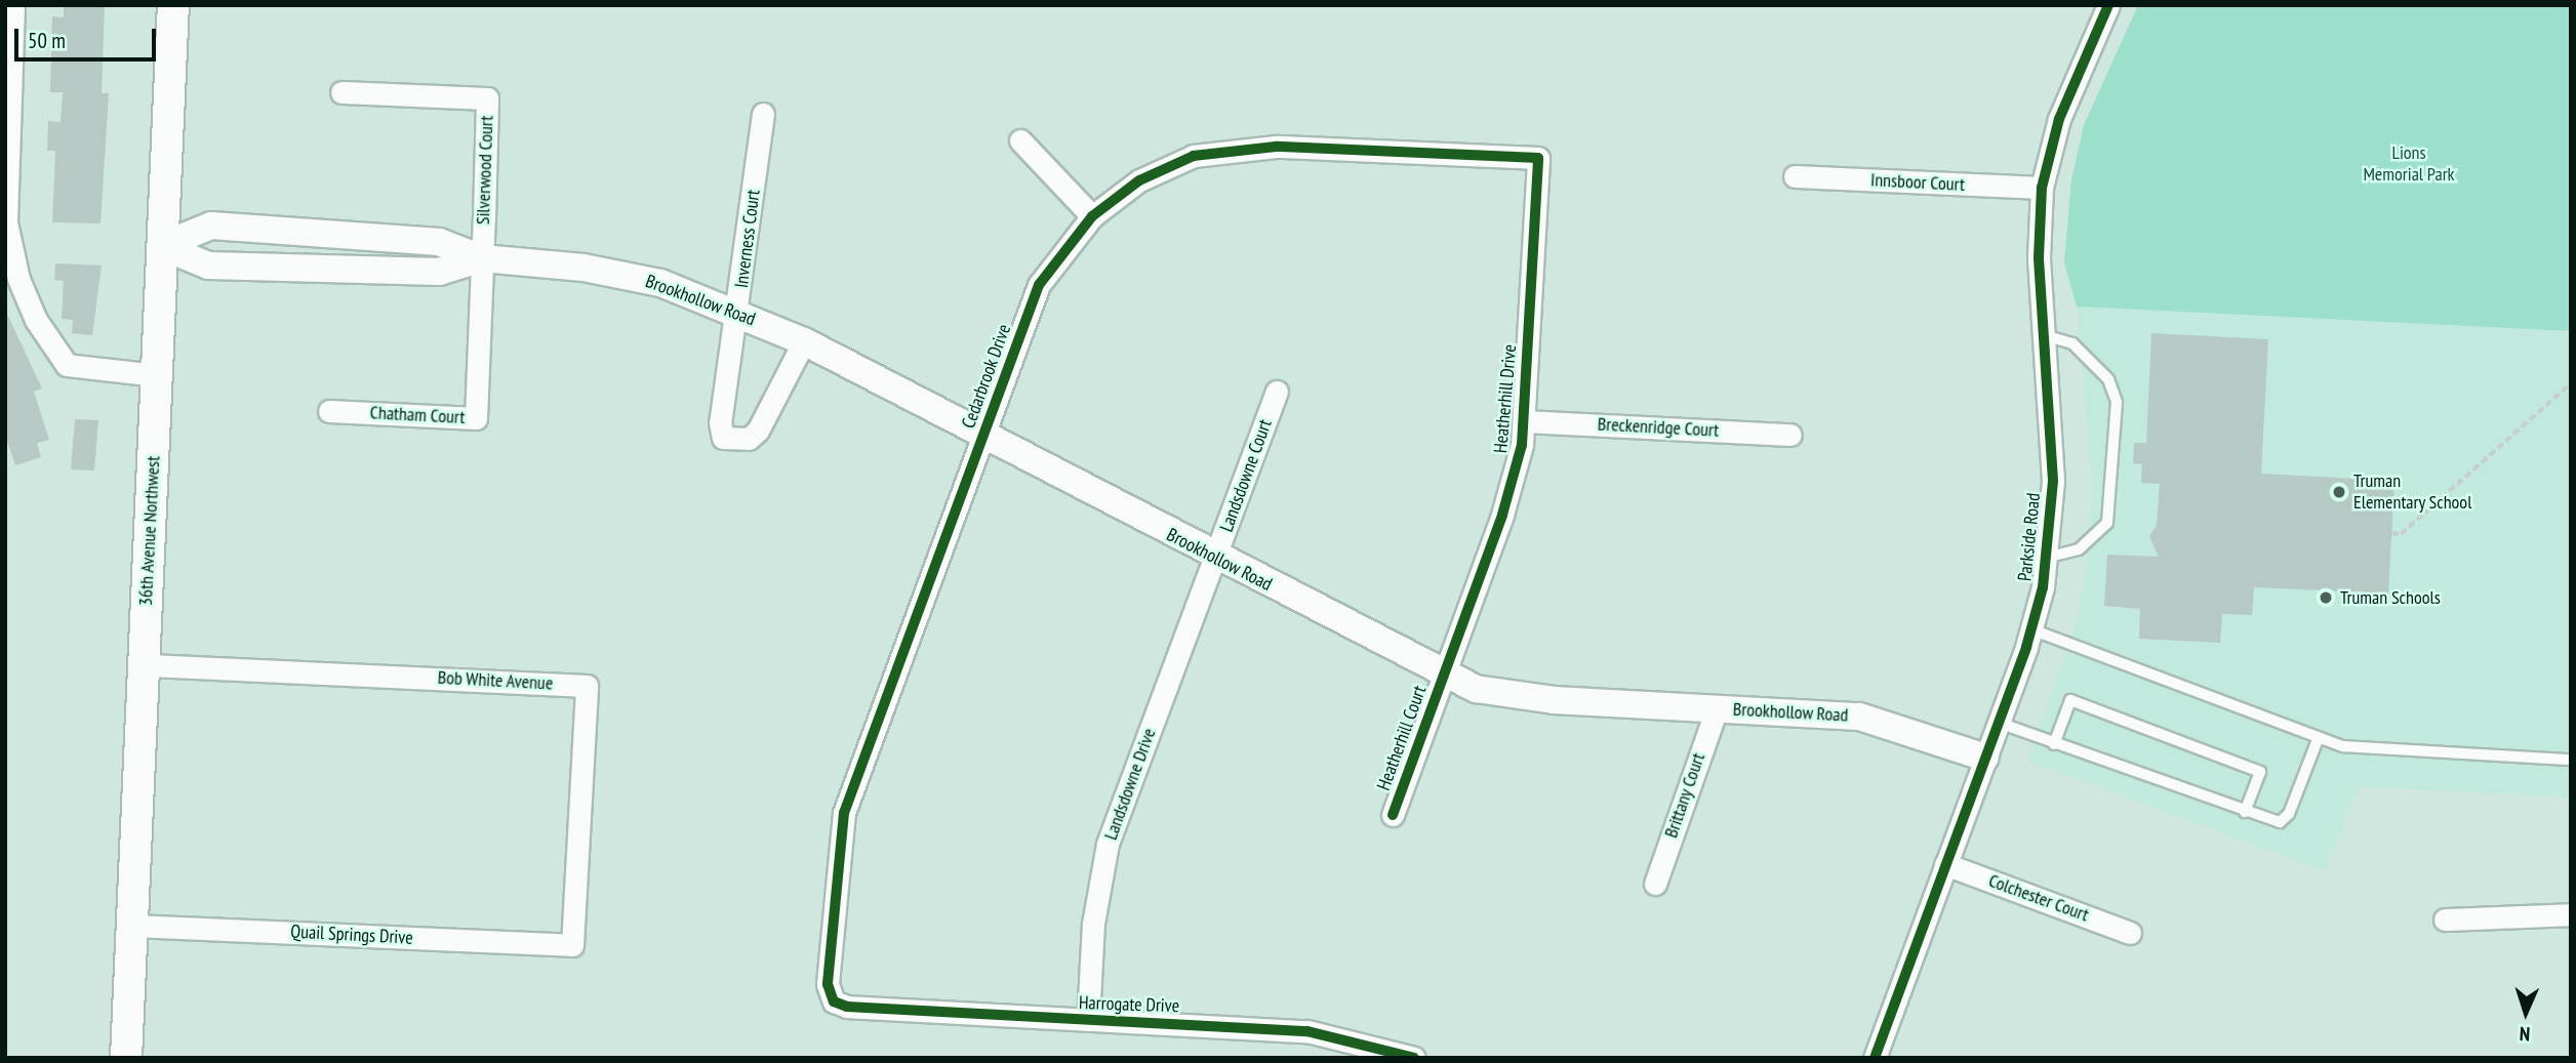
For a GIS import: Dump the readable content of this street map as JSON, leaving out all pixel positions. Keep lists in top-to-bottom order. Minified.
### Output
{"streets":{"main road":["36th Avenue Northwest"],"street":["Silverwood Court","Innsboor Court","Inverness Court","Brookhollow Road","Cedarbrook Drive","Heatherhill Drive","Chatham Court","Breckenridge Court","Landsdowne Court","Parkside Road","Bob White Avenue","Heatherhill Court","Landsdowne Drive","Brittany Court","Colchester Court","Quail Springs Drive","Harrogate Drive"]},"crossings":[["Silverwood Court","Brookhollow Road"],["Silverwood Court","Chatham Court"],["Innsboor Court","Parkside Road"],["Inverness Court","Brookhollow Road"],["Brookhollow Road","Cedarbrook Drive"],["Brookhollow Road","Heatherhill Drive"],["Brookhollow Road","Chatham Court"],["Brookhollow Road","Landsdowne Court"],["Brookhollow Road","36th Avenue Northwest"],["Brookhollow Road","Parkside Road"],["Brookhollow Road","Heatherhill Court"],["Brookhollow Road","Landsdowne Drive"],["Brookhollow Road","Brittany Court"],["Cedarbrook Drive","Heatherhill Drive"],["Cedarbrook Drive","Harrogate Drive"],["Heatherhill Drive","Breckenridge Court"],["Heatherhill Drive","Heatherhill Court"],["Landsdowne Court","Landsdowne Drive"],["36th Avenue Northwest","Bob White Avenue"],["36th Avenue Northwest","Quail Springs Drive"],["Parkside Road","Colchester Court"],["Bob White Avenue","Quail Springs Drive"],["Landsdowne Drive","Harrogate Drive"]],"parks":["Lions Memorial Park"],"places":["Truman Elementary School","Truman Schools"],"scale_bar":"50 m","north":"bottom"}
